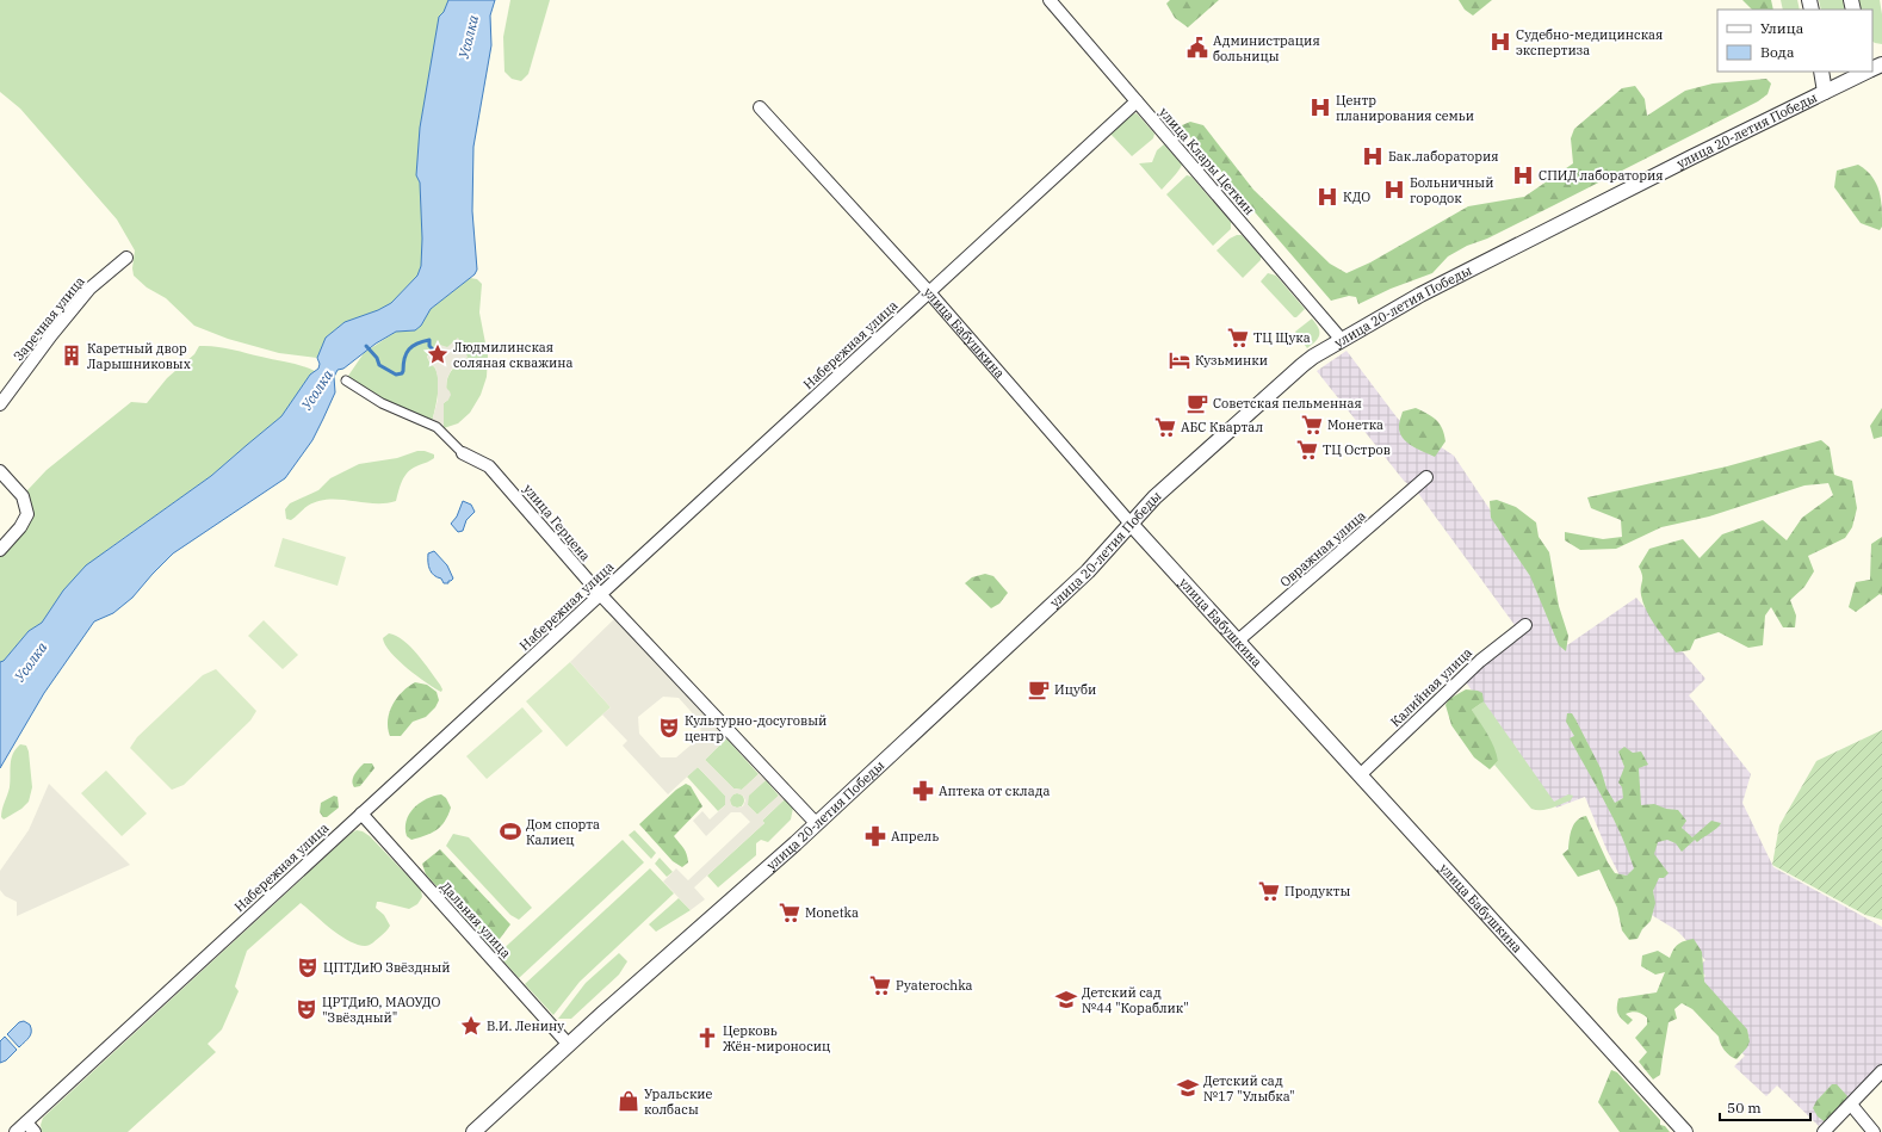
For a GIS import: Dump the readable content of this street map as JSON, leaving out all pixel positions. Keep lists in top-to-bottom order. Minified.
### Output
{"streets":{"street":["улица 20-летия Победы","улица Клары Цеткин","Заречная улица","улица Бабушкина","Набережная улица","улица Герцена","Овражная улица","Калийная улица","Дальняя улица"]},"crossings":[["улица 20-летия Победы","улица Клары Цеткин"],["улица 20-летия Победы","улица Бабушкина"],["улица 20-летия Победы","улица Герцена"],["улица 20-летия Победы","Дальняя улица"],["улица Клары Цеткин","Набережная улица"],["улица Бабушкина","Набережная улица"],["улица Бабушкина","Овражная улица"],["улица Бабушкина","Калийная улица"],["Набережная улица","улица Герцена"],["Набережная улица","Дальняя улица"]],"water":["Усолка"],"places":{"hospital":["Судебно-медицинская экспертиза","Центр планирования семьи","Бак.лаборатория","СПИД лаборатория","Больничный городок","КДО"],"public building":["Администрация больницы"],"supermarket":["ТЦ Щука","Монетка","АБС Квартал","ТЦ Остров","Продукты","Monetka","Pyaterochka"],"place":["Людмилинская соляная скважина","В.И. Ленину"],"building":["Каретный двор Ларышниковых"],"hotel":["Кузьминки"],"cafe":["Советская пельменная","Ицуби"],"theatre":["Культурно-досуговый центр","ЦПТДиЮ Звёздный","ЦРТДиЮ, МАОУДО \"Звёздный\""],"pharmacy":["Аптека от склада","Апрель"],"sports":["Дом спорта Калиец"],"school or university":["Детский сад №44 \"Кораблик\"","Детский сад №17 \"Улыбка\""],"church":["Церковь Жён-мироносиц"],"shop":["Уральские колбасы"]},"legend":["Улица","Вода"],"scale_bar":"50 m"}
